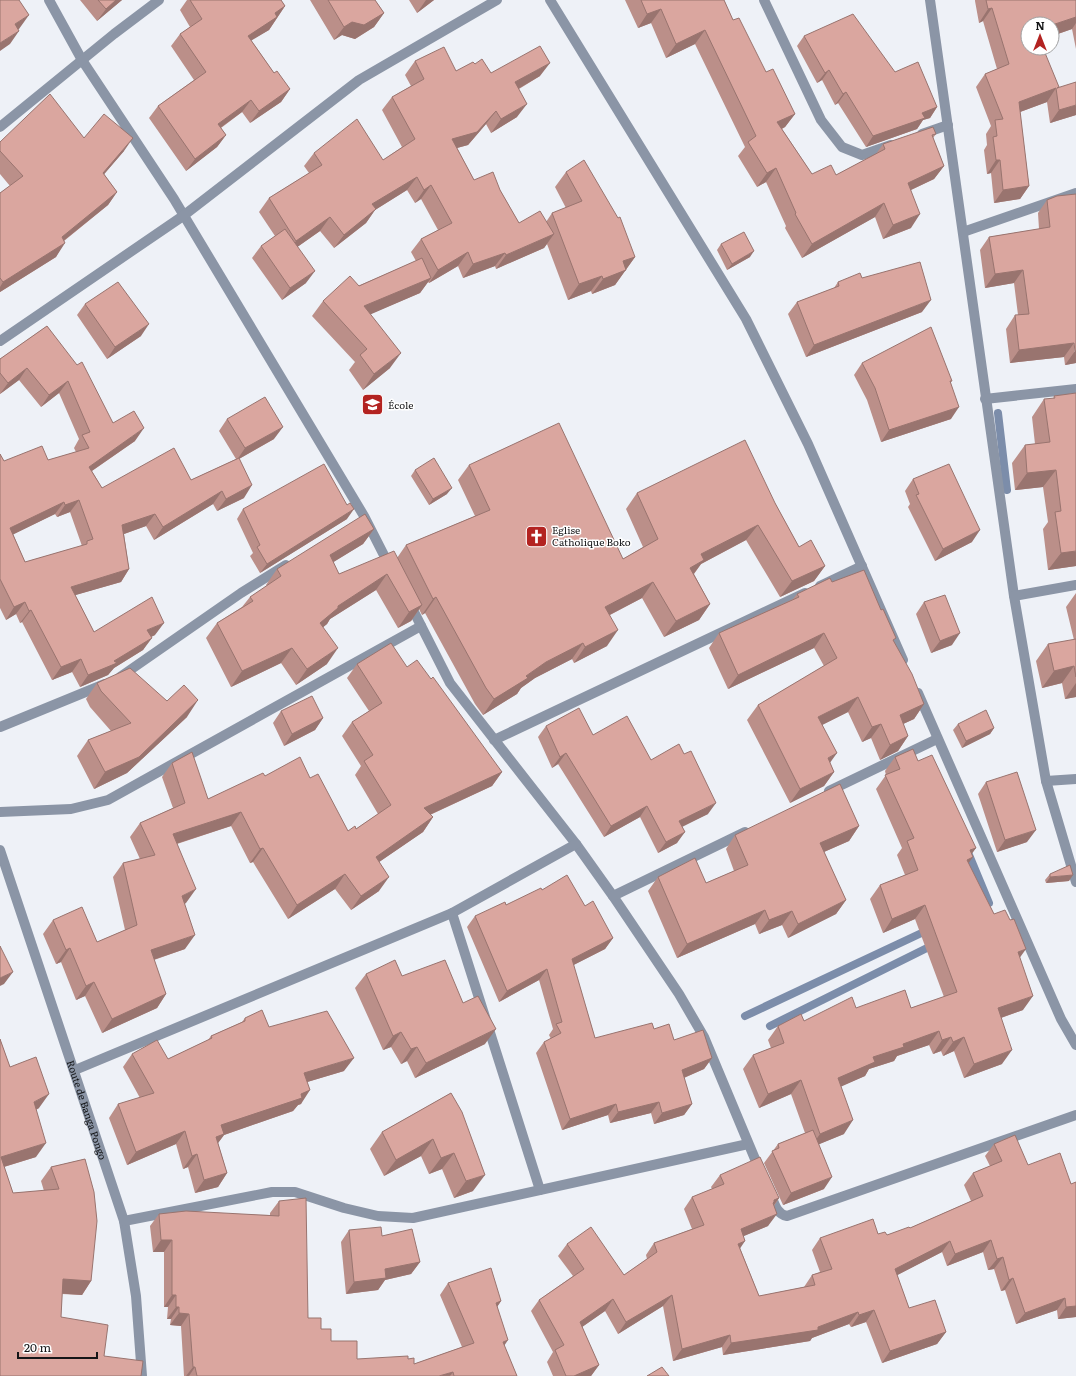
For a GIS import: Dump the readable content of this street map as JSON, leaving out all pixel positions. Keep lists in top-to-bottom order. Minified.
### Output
{"streets":{"street":["Route de Banga Pongo"]},"places":{"school or university":["École"],"church":["Eglise Catholique Boko"]},"scale_bar":"20 m","north":"top"}
